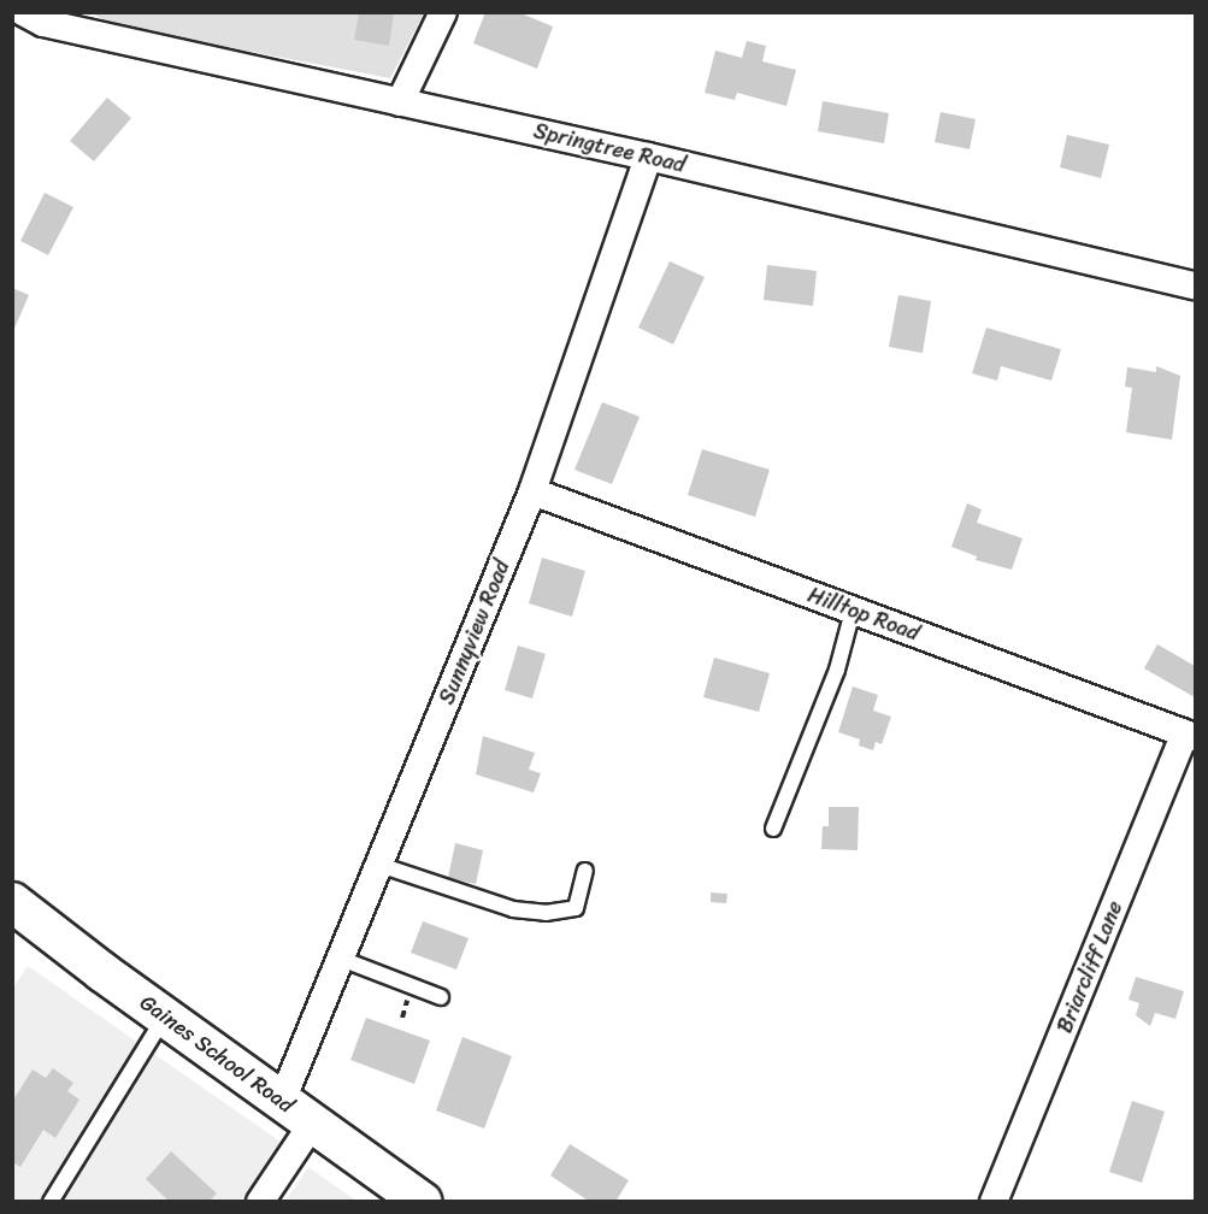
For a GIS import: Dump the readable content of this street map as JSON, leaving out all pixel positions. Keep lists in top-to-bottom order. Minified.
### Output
{"streets":{"main road":["Gaines School Road"],"street":["Springtree Road","Hilltop Road","Sunnyview Road","Briarcliff Lane"]},"crossings":[["Springtree Road","Sunnyview Road"],["Hilltop Road","Sunnyview Road"],["Hilltop Road","Briarcliff Lane"],["Sunnyview Road","Gaines School Road"]]}
